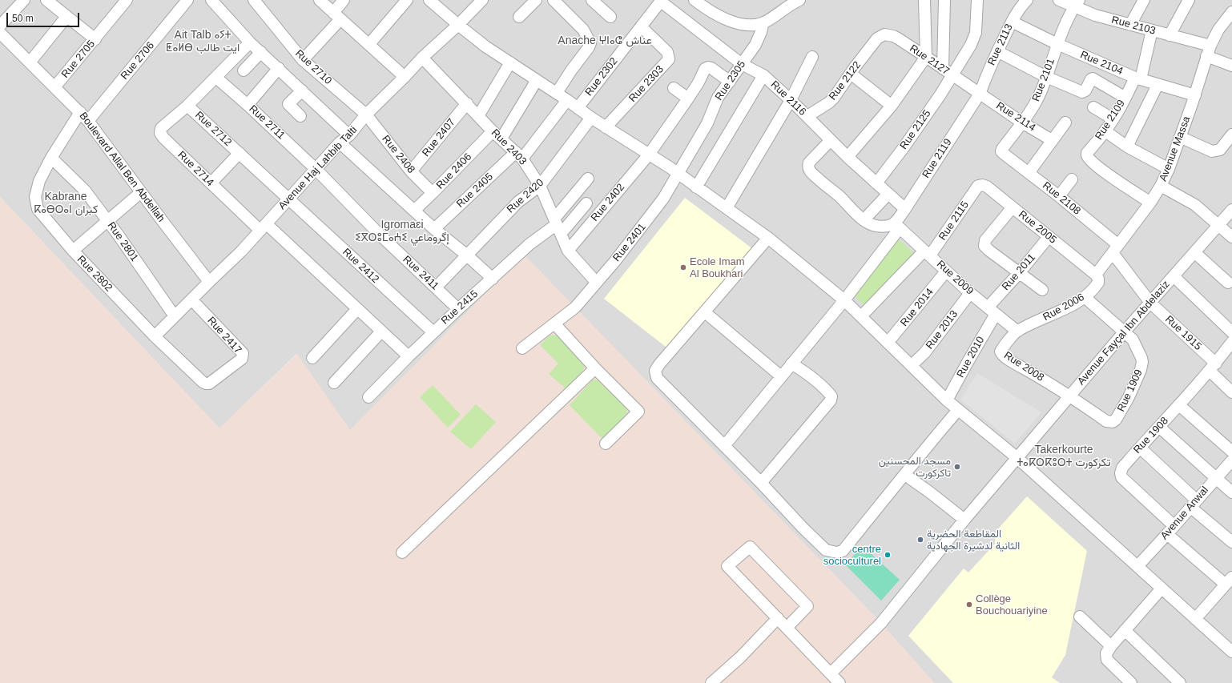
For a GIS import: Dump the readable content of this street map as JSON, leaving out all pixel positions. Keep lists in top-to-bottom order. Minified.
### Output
{"streets":{"street":["Rue 2103","Rue 2113","Rue 2705","Rue 2127","Rue 2706","Rue 2104","Rue 2710","Rue 2302","Rue 2101","Rue 2305","Rue 2122","Rue 2303","Rue 2116","Rue 2114","Rue 2109","Rue 2711","Rue 2712","Rue 2125","Rue 2407","Rue 2403","Avenue Massa","Rue 2408","Rue 2119","Boulevard Allal Ben Abdellah","Avenue Haj Lahbib Talti","Rue 2714","Rue 2406","Rue 2405","Rue 2420","Rue 2108","Rue 2402","Rue 2115","Rue 2005","Rue 2801","Rue 2401","Rue 2412","Rue 2011","Rue 2411","Rue 2802","Rue 2009","Rue 2415","Rue 2014","Rue 2006","Rue 2013","Avenue Fayçal Ibn Abdelaziz","Rue 1915","Rue 2417","Rue 2010","Rue 2008","Rue 1909","Rue 1908","Avenue Anwal"]},"crossings":[["Rue 2103","Rue 2101"],["Rue 2103","Rue 2109"],["Rue 2103","Avenue Massa"],["Rue 2113","Rue 2127"],["Rue 2113","Rue 2104"],["Rue 2113","Rue 2114"],["Rue 2113","Rue 2119"],["Rue 2705","Boulevard Allal Ben Abdellah"],["Rue 2127","Rue 2122"],["Rue 2127","Rue 2114"],["Rue 2127","Rue 2125"],["Rue 2127","Rue 2119"],["Rue 2706","Boulevard Allal Ben Abdellah"],["Rue 2104","Rue 2101"],["Rue 2104","Rue 2109"],["Rue 2104","Avenue Massa"],["Rue 2710","Rue 2408"],["Rue 2710","Avenue Haj Lahbib Talti"],["Rue 2302","Rue 2303"],["Rue 2302","Rue 2116"],["Rue 2101","Rue 2114"],["Rue 2101","Rue 2108"],["Rue 2305","Rue 2116"],["Rue 2305","Rue 2402"],["Rue 2305","Rue 2401"],["Rue 2122","Rue 2116"],["Rue 2116","Rue 2125"],["Rue 2116","Rue 2119"],["Rue 2114","Rue 2119"],["Rue 2109","Avenue Massa"],["Rue 2711","Rue 2712"],["Rue 2711","Avenue Haj Lahbib Talti"],["Rue 2711","Rue 2411"],["Rue 2712","Avenue Haj Lahbib Talti"],["Rue 2712","Rue 2714"],["Rue 2712","Rue 2412"],["Rue 2407","Rue 2403"],["Rue 2407","Rue 2408"],["Rue 2403","Avenue Haj Lahbib Talti"],["Rue 2403","Rue 2406"],["Rue 2403","Rue 2405"],["Rue 2403","Rue 2420"],["Rue 2403","Rue 2402"],["Rue 2403","Rue 2401"],["Rue 2403","Rue 2415"],["Avenue Massa","Rue 2108"],["Avenue Massa","Rue 2005"],["Avenue Massa","Rue 2006"],["Rue 2408","Avenue Haj Lahbib Talti"],["Rue 2408","Rue 2406"],["Rue 2119","Rue 2009"],["Boulevard Allal Ben Abdellah","Avenue Haj Lahbib Talti"],["Avenue Haj Lahbib Talti","Rue 2714"],["Avenue Haj Lahbib Talti","Rue 2801"],["Avenue Haj Lahbib Talti","Rue 2412"],["Avenue Haj Lahbib Talti","Rue 2411"],["Avenue Haj Lahbib Talti","Rue 2802"],["Avenue Haj Lahbib Talti","Rue 2417"],["Rue 2714","Rue 2415"],["Rue 2420","Rue 2411"],["Rue 2108","Avenue Fayçal Ibn Abdelaziz"],["Rue 2108","Rue 1915"],["Rue 2115","Rue 2005"],["Rue 2115","Rue 2009"],["Rue 2005","Rue 2011"],["Rue 2005","Rue 2006"],["Rue 2801","Rue 2802"],["Rue 2412","Rue 2415"],["Rue 2011","Rue 2009"],["Rue 2011","Rue 2010"],["Rue 2411","Rue 2415"],["Rue 2802","Rue 2417"],["Rue 2009","Rue 2014"],["Rue 2009","Rue 2006"],["Rue 2009","Rue 2013"],["Rue 2009","Rue 2010"],["Rue 2009","Rue 2008"],["Rue 2006","Rue 2008"],["Avenue Fayçal Ibn Abdelaziz","Rue 1915"],["Avenue Fayçal Ibn Abdelaziz","Rue 2008"],["Avenue Fayçal Ibn Abdelaziz","Rue 1909"],["Rue 1915","Rue 1908"],["Rue 2008","Rue 1909"],["Rue 1908","Avenue Anwal"]],"districts":["Ait Talb ⴰⵢⵜ ⵟⴰⵍⴱ ايت طالب","Anache ⵖⵏⴰⵛ عناش","Kabrane ⴽⴰⴱⵔⴰⵏ كبران","Igromaɛi ⵉⴳⵔⵓⵎⴰⵄⵉ إگروماعي","Takerkourte ⵜⴰⴽⵔⴽⵓⵔⵜ تكركورت"],"places":["Ecole Imam Al Boukhari","مسجد المحسنين تاكركورت","المقاطعة الحضرية الثانية لدشيرة الجهادية","centre socioculturel","Collège Bouchouariyine"],"scale_bar":"50 m"}
